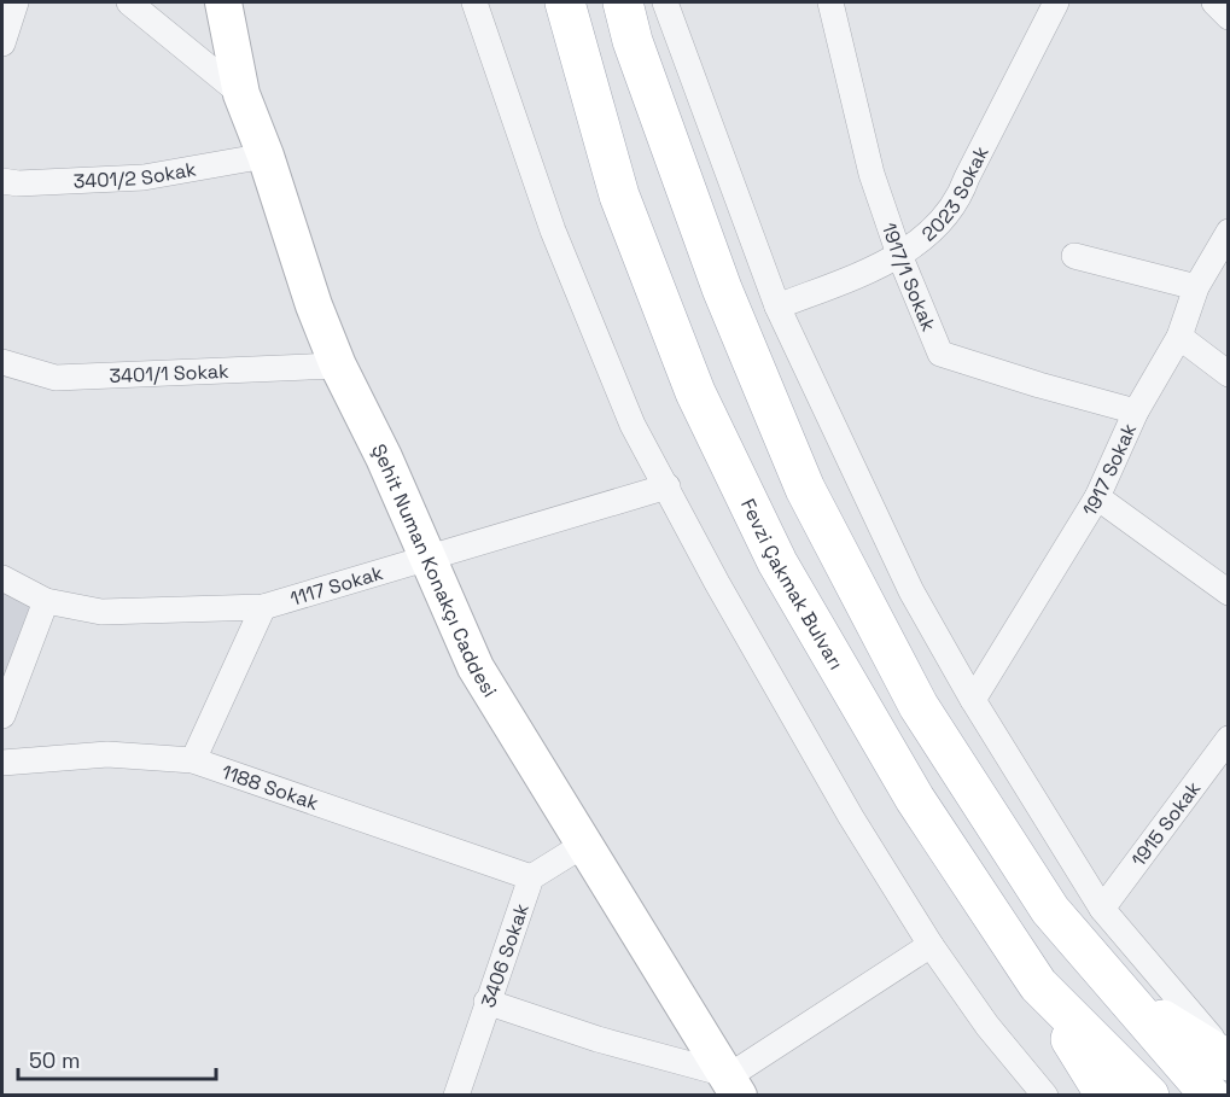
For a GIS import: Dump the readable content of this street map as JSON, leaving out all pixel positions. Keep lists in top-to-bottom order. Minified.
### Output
{"streets":{"main road":["Fevzi Çakmak Bulvarı"],"street":["3401/2 Sokak","2023 Sokak","1917/1 Sokak","3401/1 Sokak","1917 Sokak","Şehit Numan Konakçı Caddesi","1117 Sokak","1188 Sokak","1915 Sokak","3406 Sokak"]},"crossings":[["3401/2 Sokak","Şehit Numan Konakçı Caddesi"],["2023 Sokak","1917/1 Sokak"],["1917/1 Sokak","1917 Sokak"],["3401/1 Sokak","Şehit Numan Konakçı Caddesi"],["Şehit Numan Konakçı Caddesi","1117 Sokak"],["Şehit Numan Konakçı Caddesi","3406 Sokak"],["1188 Sokak","3406 Sokak"]],"scale_bar":"50 m"}
